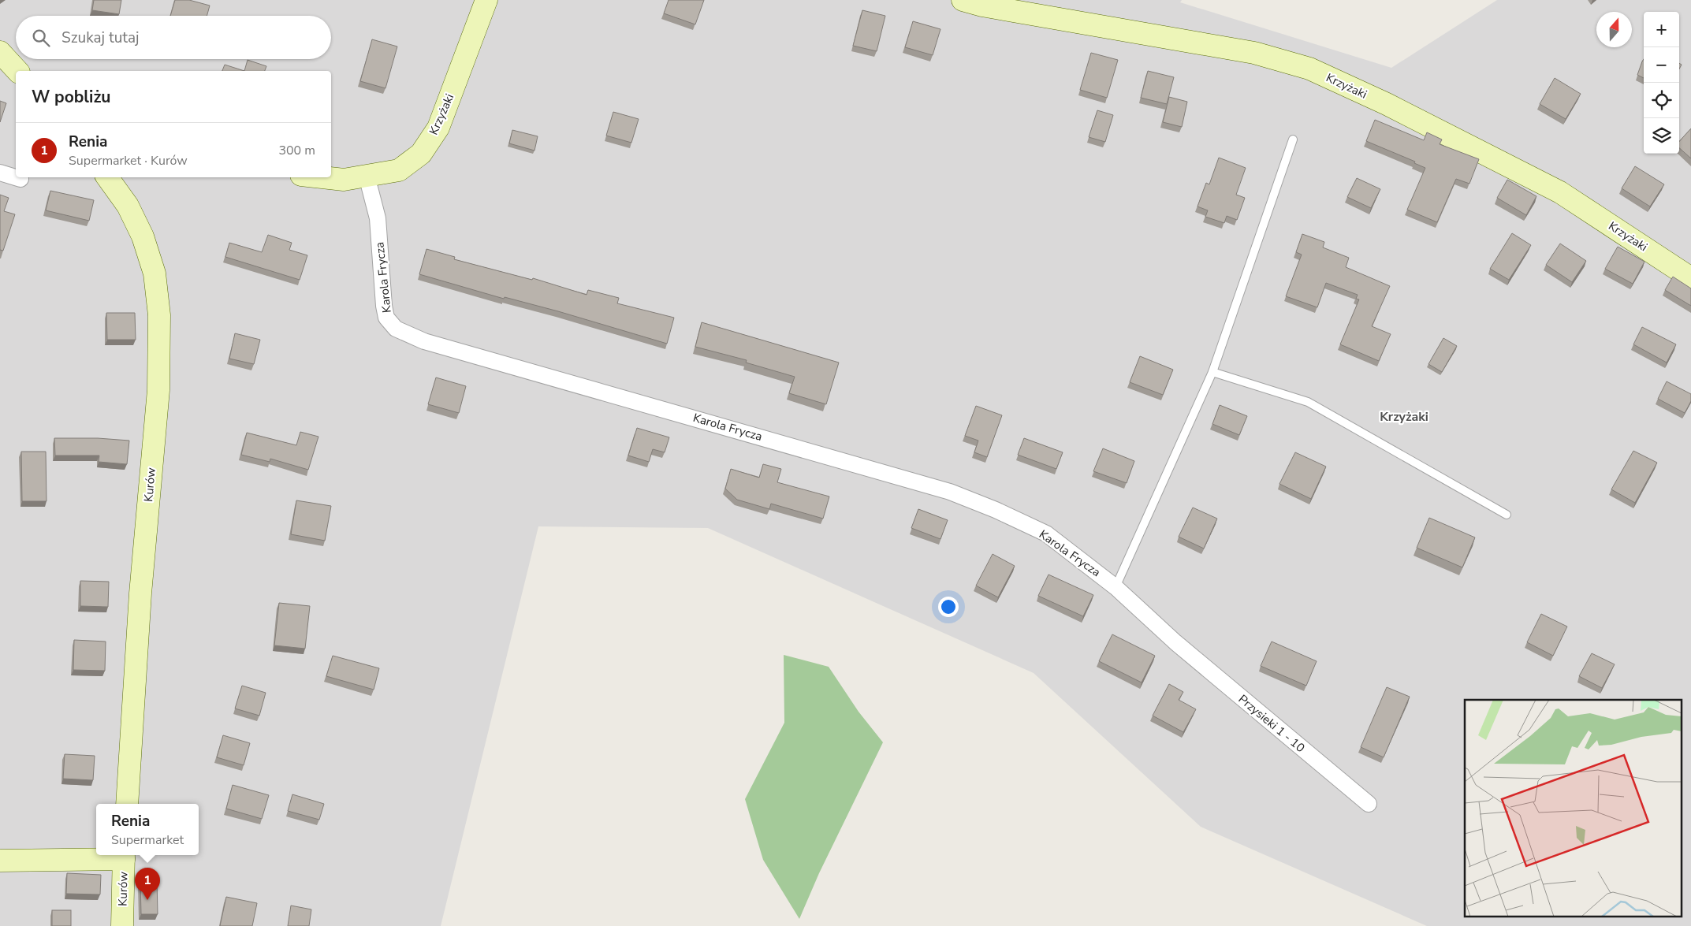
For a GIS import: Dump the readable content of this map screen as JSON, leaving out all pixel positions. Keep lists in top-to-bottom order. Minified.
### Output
{"streets":{"street":["Krzyżaki","Karola Frycza","Kurów","Przysieki 1 - 10"]},"crossings":[["Krzyżaki","Karola Frycza"],["Karola Frycza","Przysieki 1 - 10"]],"districts":["Krzyżaki"],"north":"top","page":{"map_buttons":["+","−"],"search":"Szukaj tutaj","heading":"W pobliżu","list":[{"mark":"1","name":"Renia","note":"Supermarket · Kurów","value":"300 m"}],"popup":["Renia","Supermarket"],"pins":"1"}}
